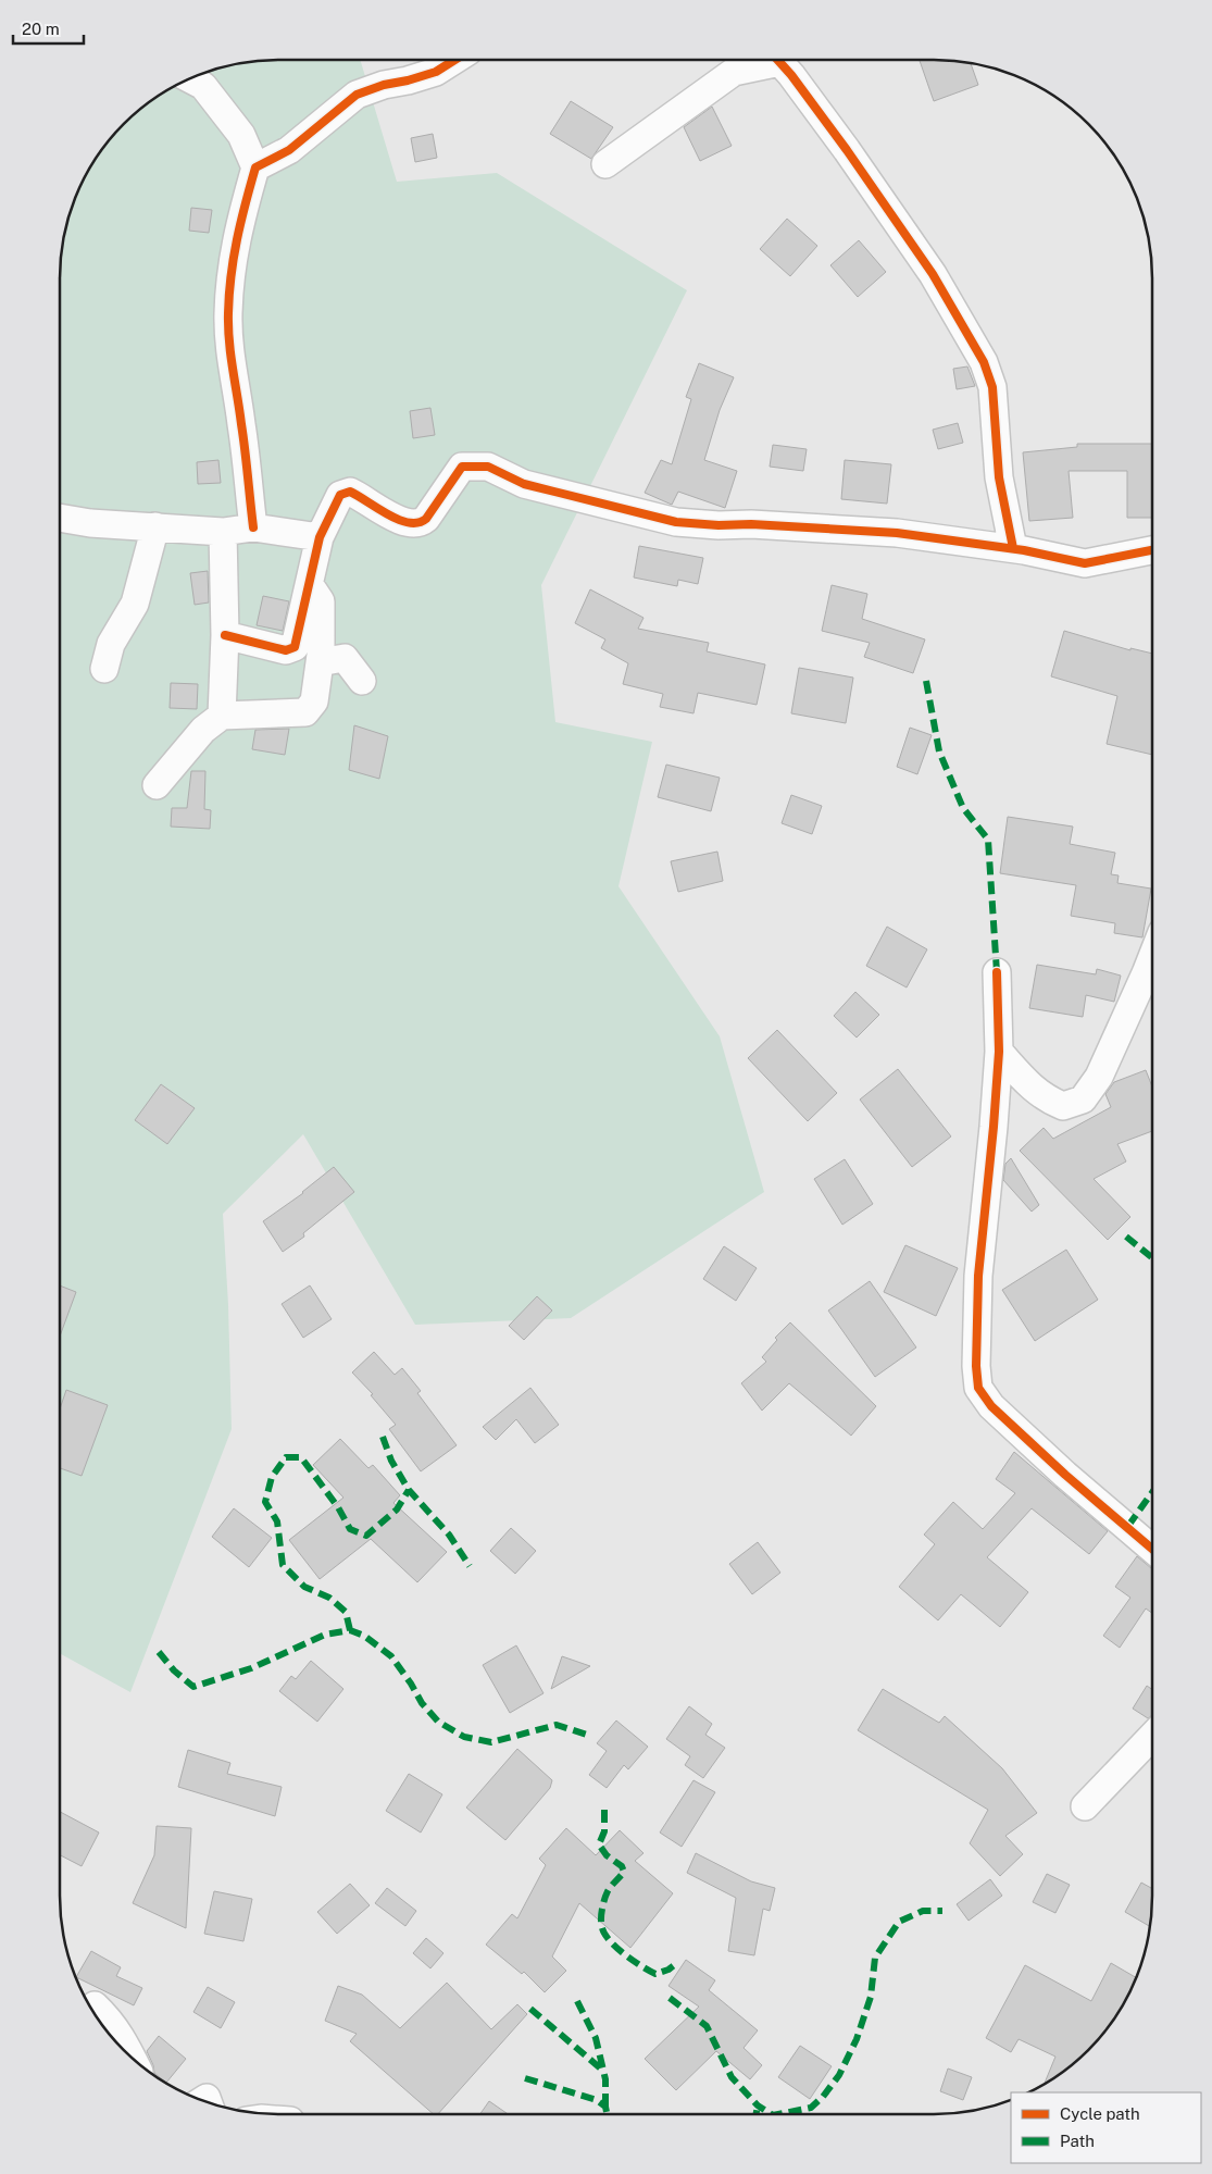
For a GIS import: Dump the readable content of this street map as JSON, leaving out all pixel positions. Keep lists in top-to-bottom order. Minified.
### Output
{"legend":["Cycle path","Path"],"scale_bar":"20 m"}
